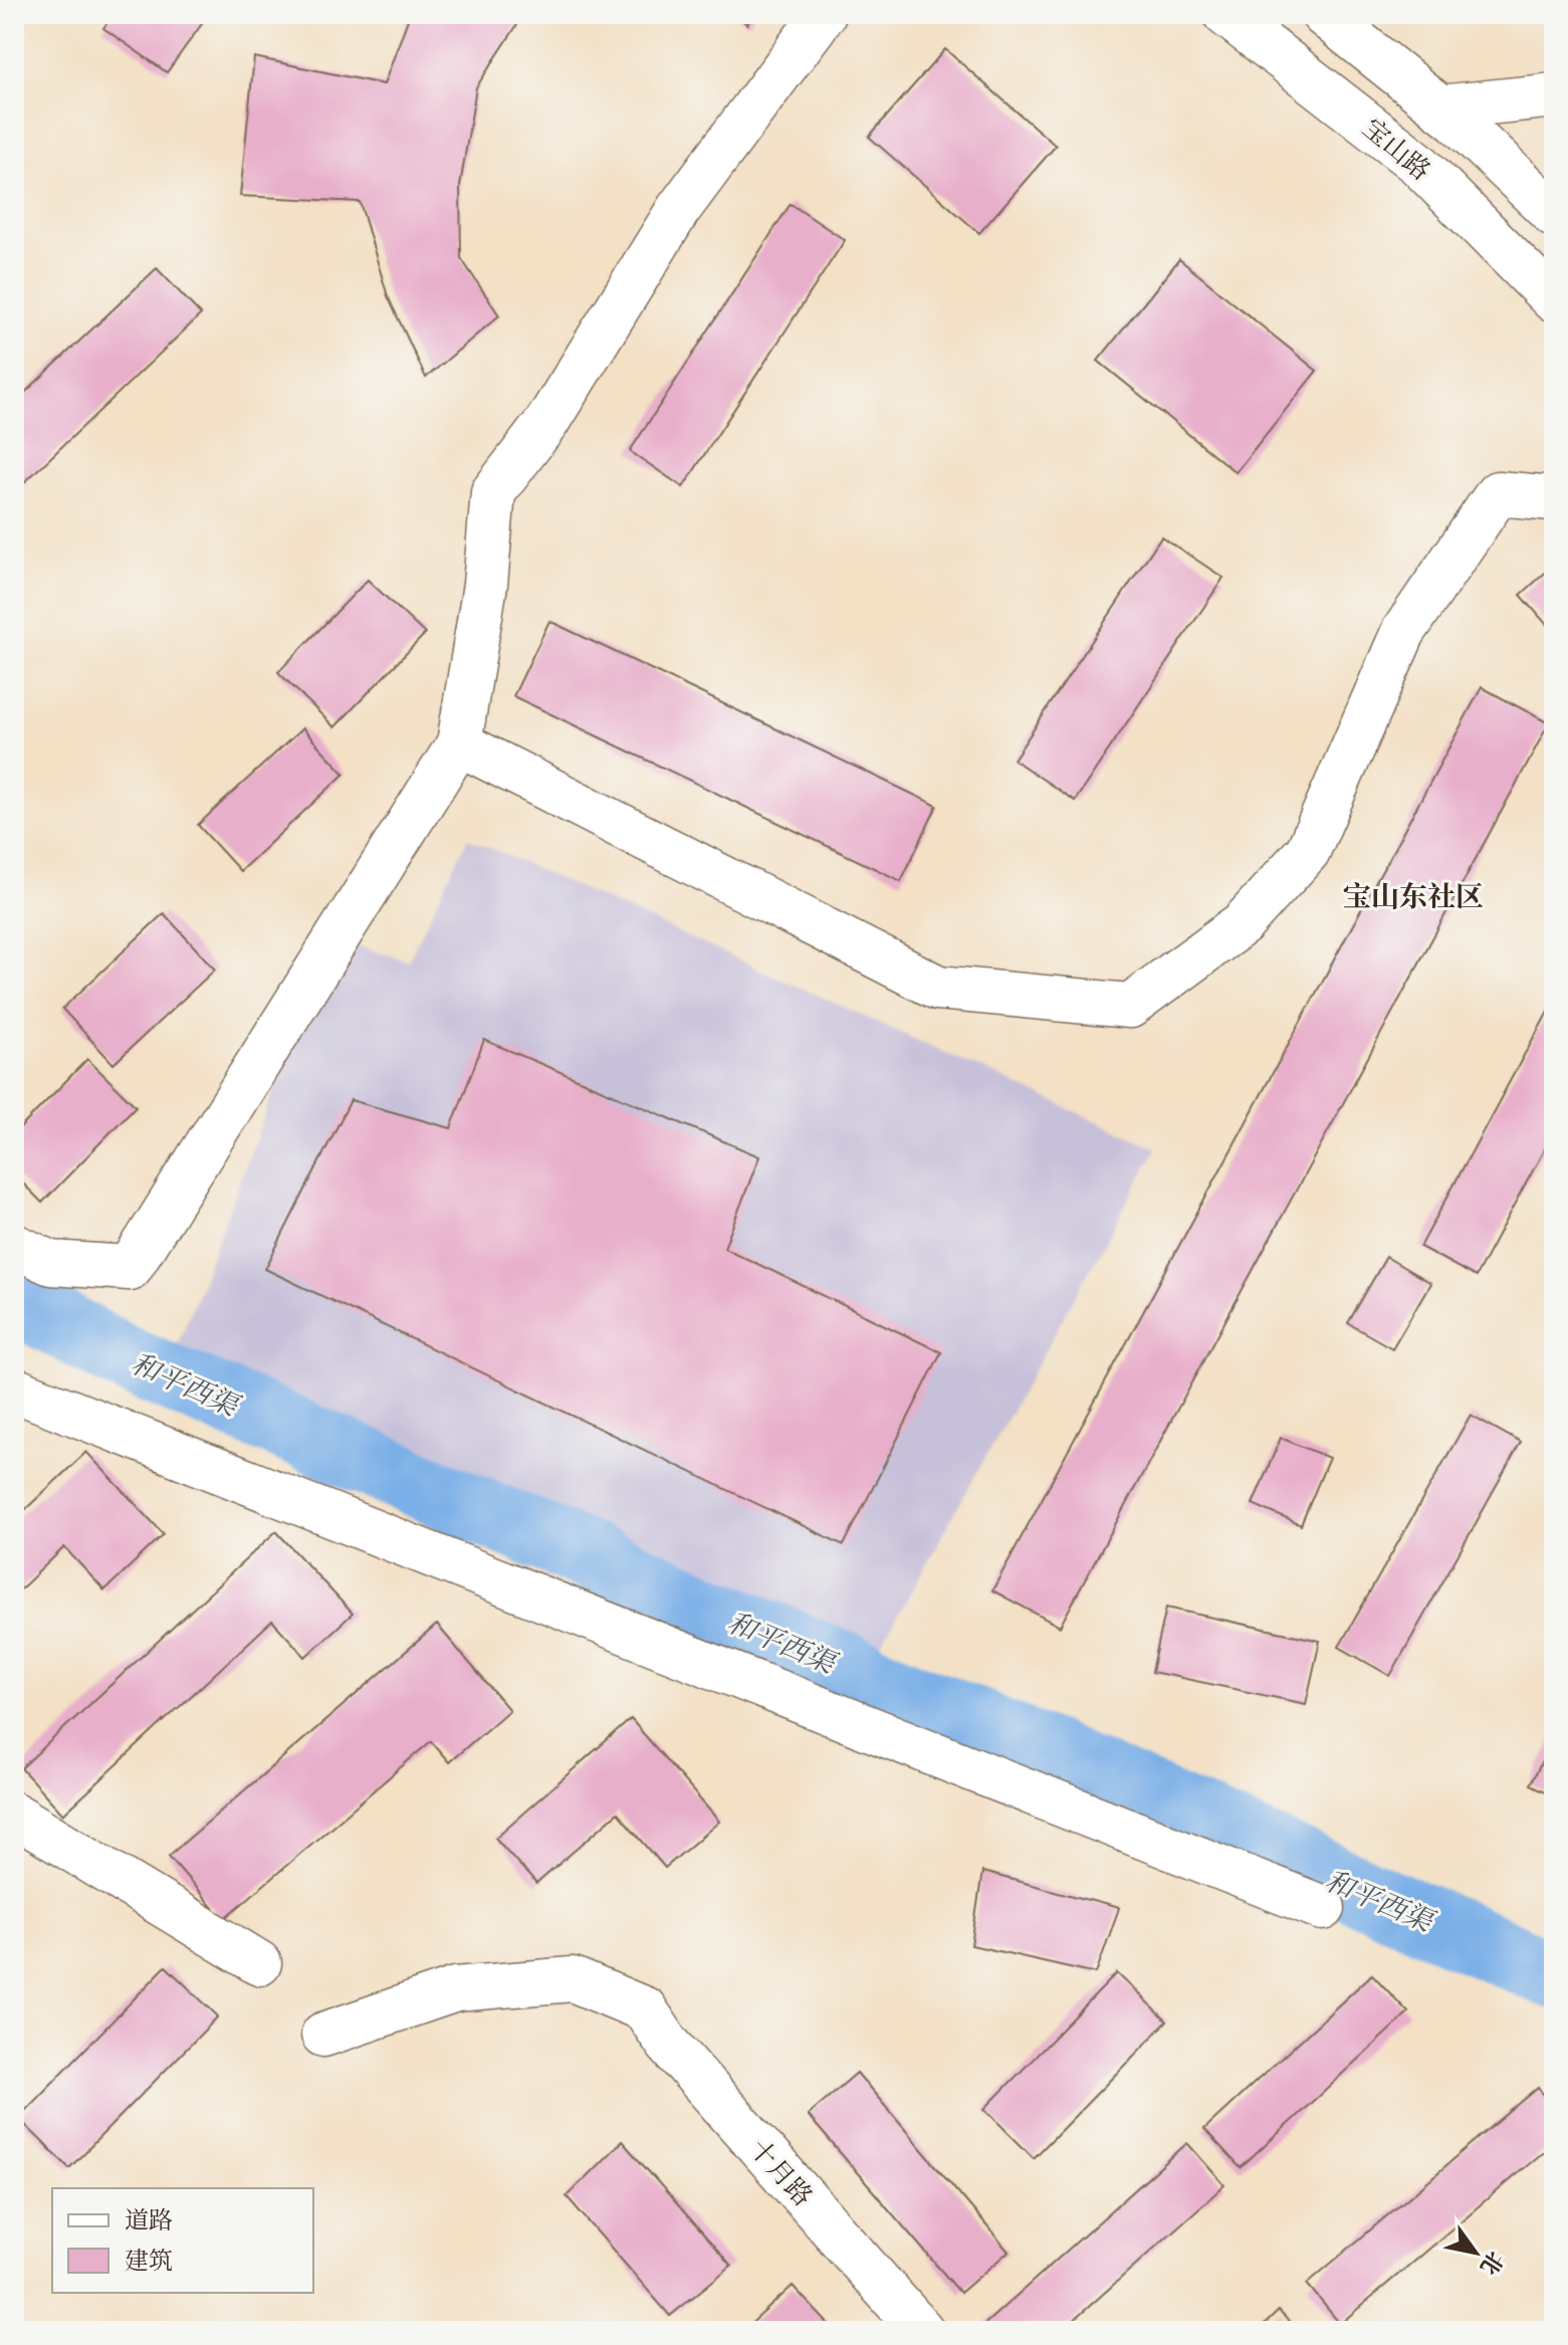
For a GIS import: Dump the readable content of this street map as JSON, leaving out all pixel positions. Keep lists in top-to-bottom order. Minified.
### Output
{"streets":{"street":["宝山路","十月路"]},"districts":["宝山东社区"],"water":["和平西渠"],"legend":["道路","建筑"],"north":"bottom right"}
